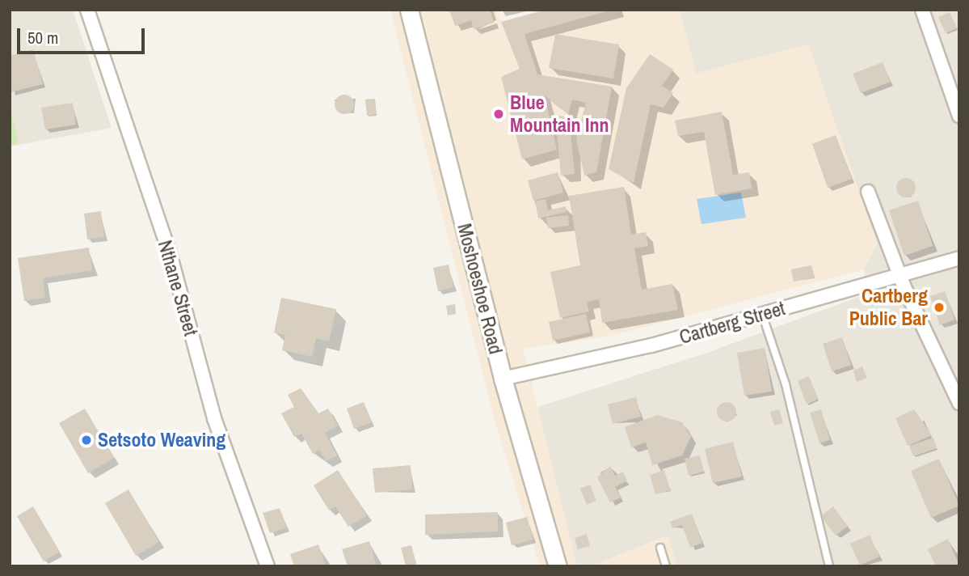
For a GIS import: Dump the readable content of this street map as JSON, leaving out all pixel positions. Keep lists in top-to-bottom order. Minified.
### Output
{"streets":{"street":["Nthane Street","Moshoeshoe Road","Cartberg Street"]},"crossings":[["Moshoeshoe Road","Cartberg Street"]],"places":["Blue Mountain Inn","Cartberg Public Bar","Setsoto Weaving"],"scale_bar":"50 m"}
